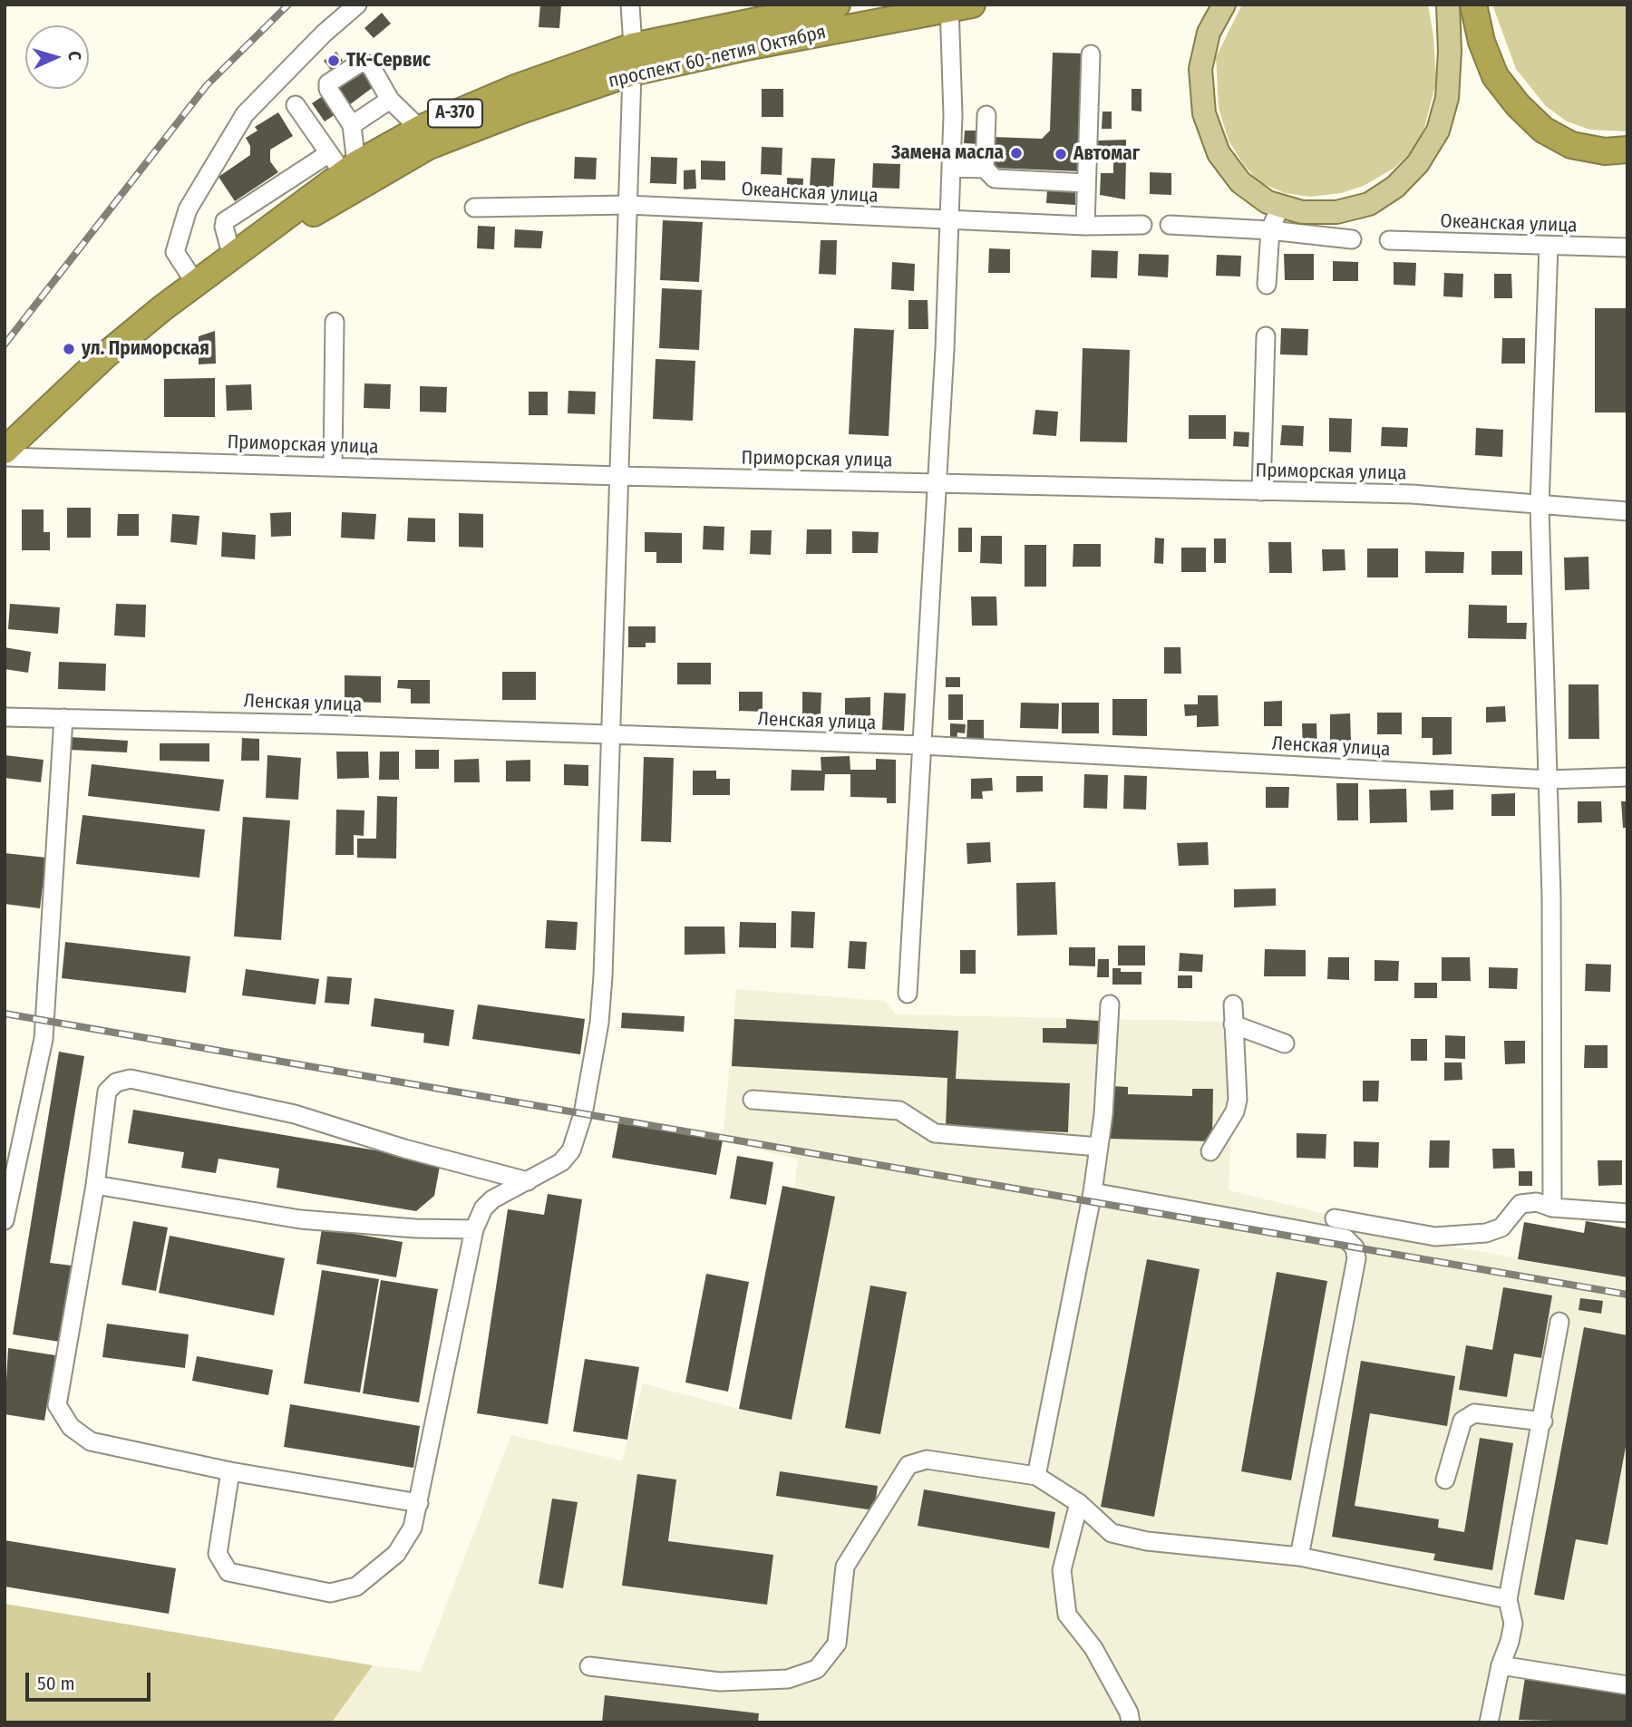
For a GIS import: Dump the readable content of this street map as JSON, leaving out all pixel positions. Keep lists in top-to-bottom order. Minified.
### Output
{"streets":{"highway":["проспект 60-летия Октября","А-370"],"street":["Океанская улица","Приморская улица","Ленская улица"]},"places":["ТК-Сервис","Замена масла","Автомаг","ул. Приморская"],"scale_bar":"50 m","north":"right"}
